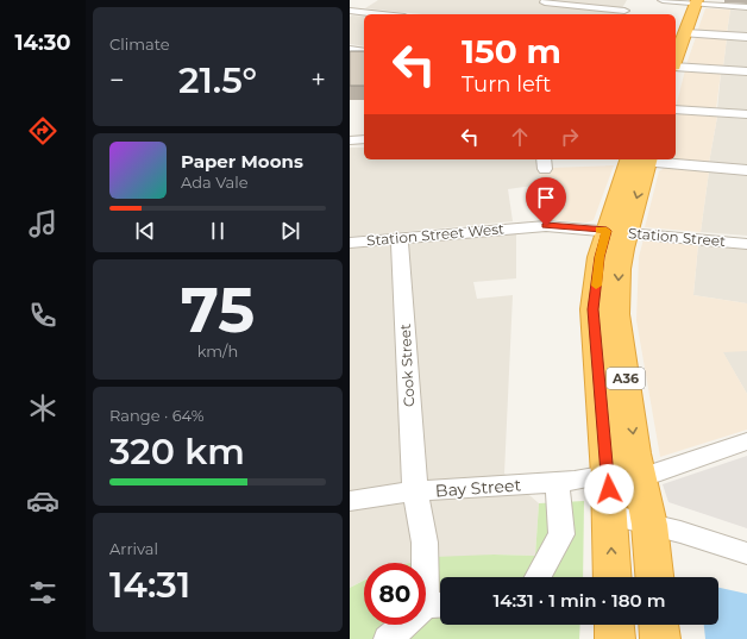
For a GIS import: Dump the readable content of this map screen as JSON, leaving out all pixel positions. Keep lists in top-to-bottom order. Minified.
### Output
{"streets":{"highway":["A36"],"street":["Station Street West","Station Street","Cook Street","Bay Street"]},"crossings":[["Station Street West","Station Street"],["Station Street West","Cook Street"],["Station Street West","A36"],["Station Street","A36"],["Cook Street","Bay Street"],["A36","Bay Street"]],"page":{"tabs":"14:30","tile":["Climate",["75","km/h"],["Range · 64%","320 km"],["Arrival","14:31"]],"turn":["150 m","Turn left"],"heat":["−","21.5°","+"],"song":["Paper Moons","Ada Vale"],"limit":"80","trip":"14:31 · 1 min · 180 m"}}
